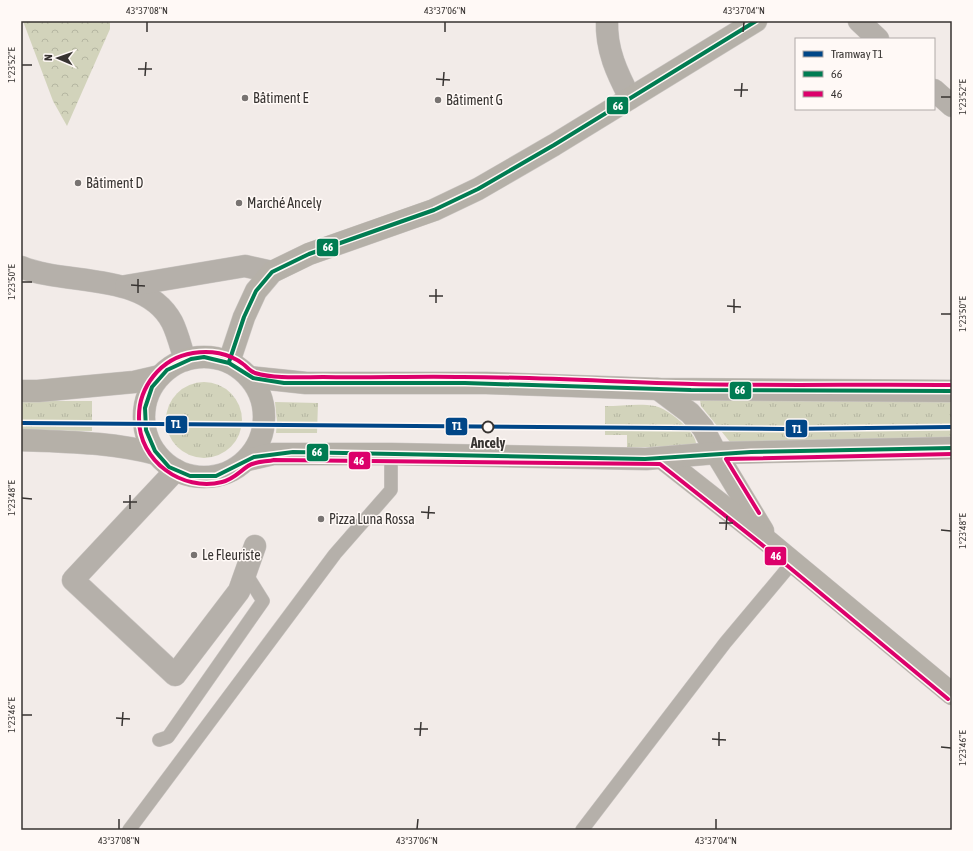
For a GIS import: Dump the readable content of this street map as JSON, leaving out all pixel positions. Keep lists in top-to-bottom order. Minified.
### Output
{"places":["Bâtiment E","Bâtiment G","Bâtiment D","Marché Ancely","Ancely","Pizza Luna Rossa","Le Fleuriste"],"lines":["transit line 66","transit line 46","tram line T1"],"legend":["Tramway T1","66","46"],"north":"left","coordinates":["43°37'08\"N","43°37'06\"N","43°37'04\"N","1°23'52\"E","1°23'50\"E","1°23'48\"E","1°23'46\"E"]}
